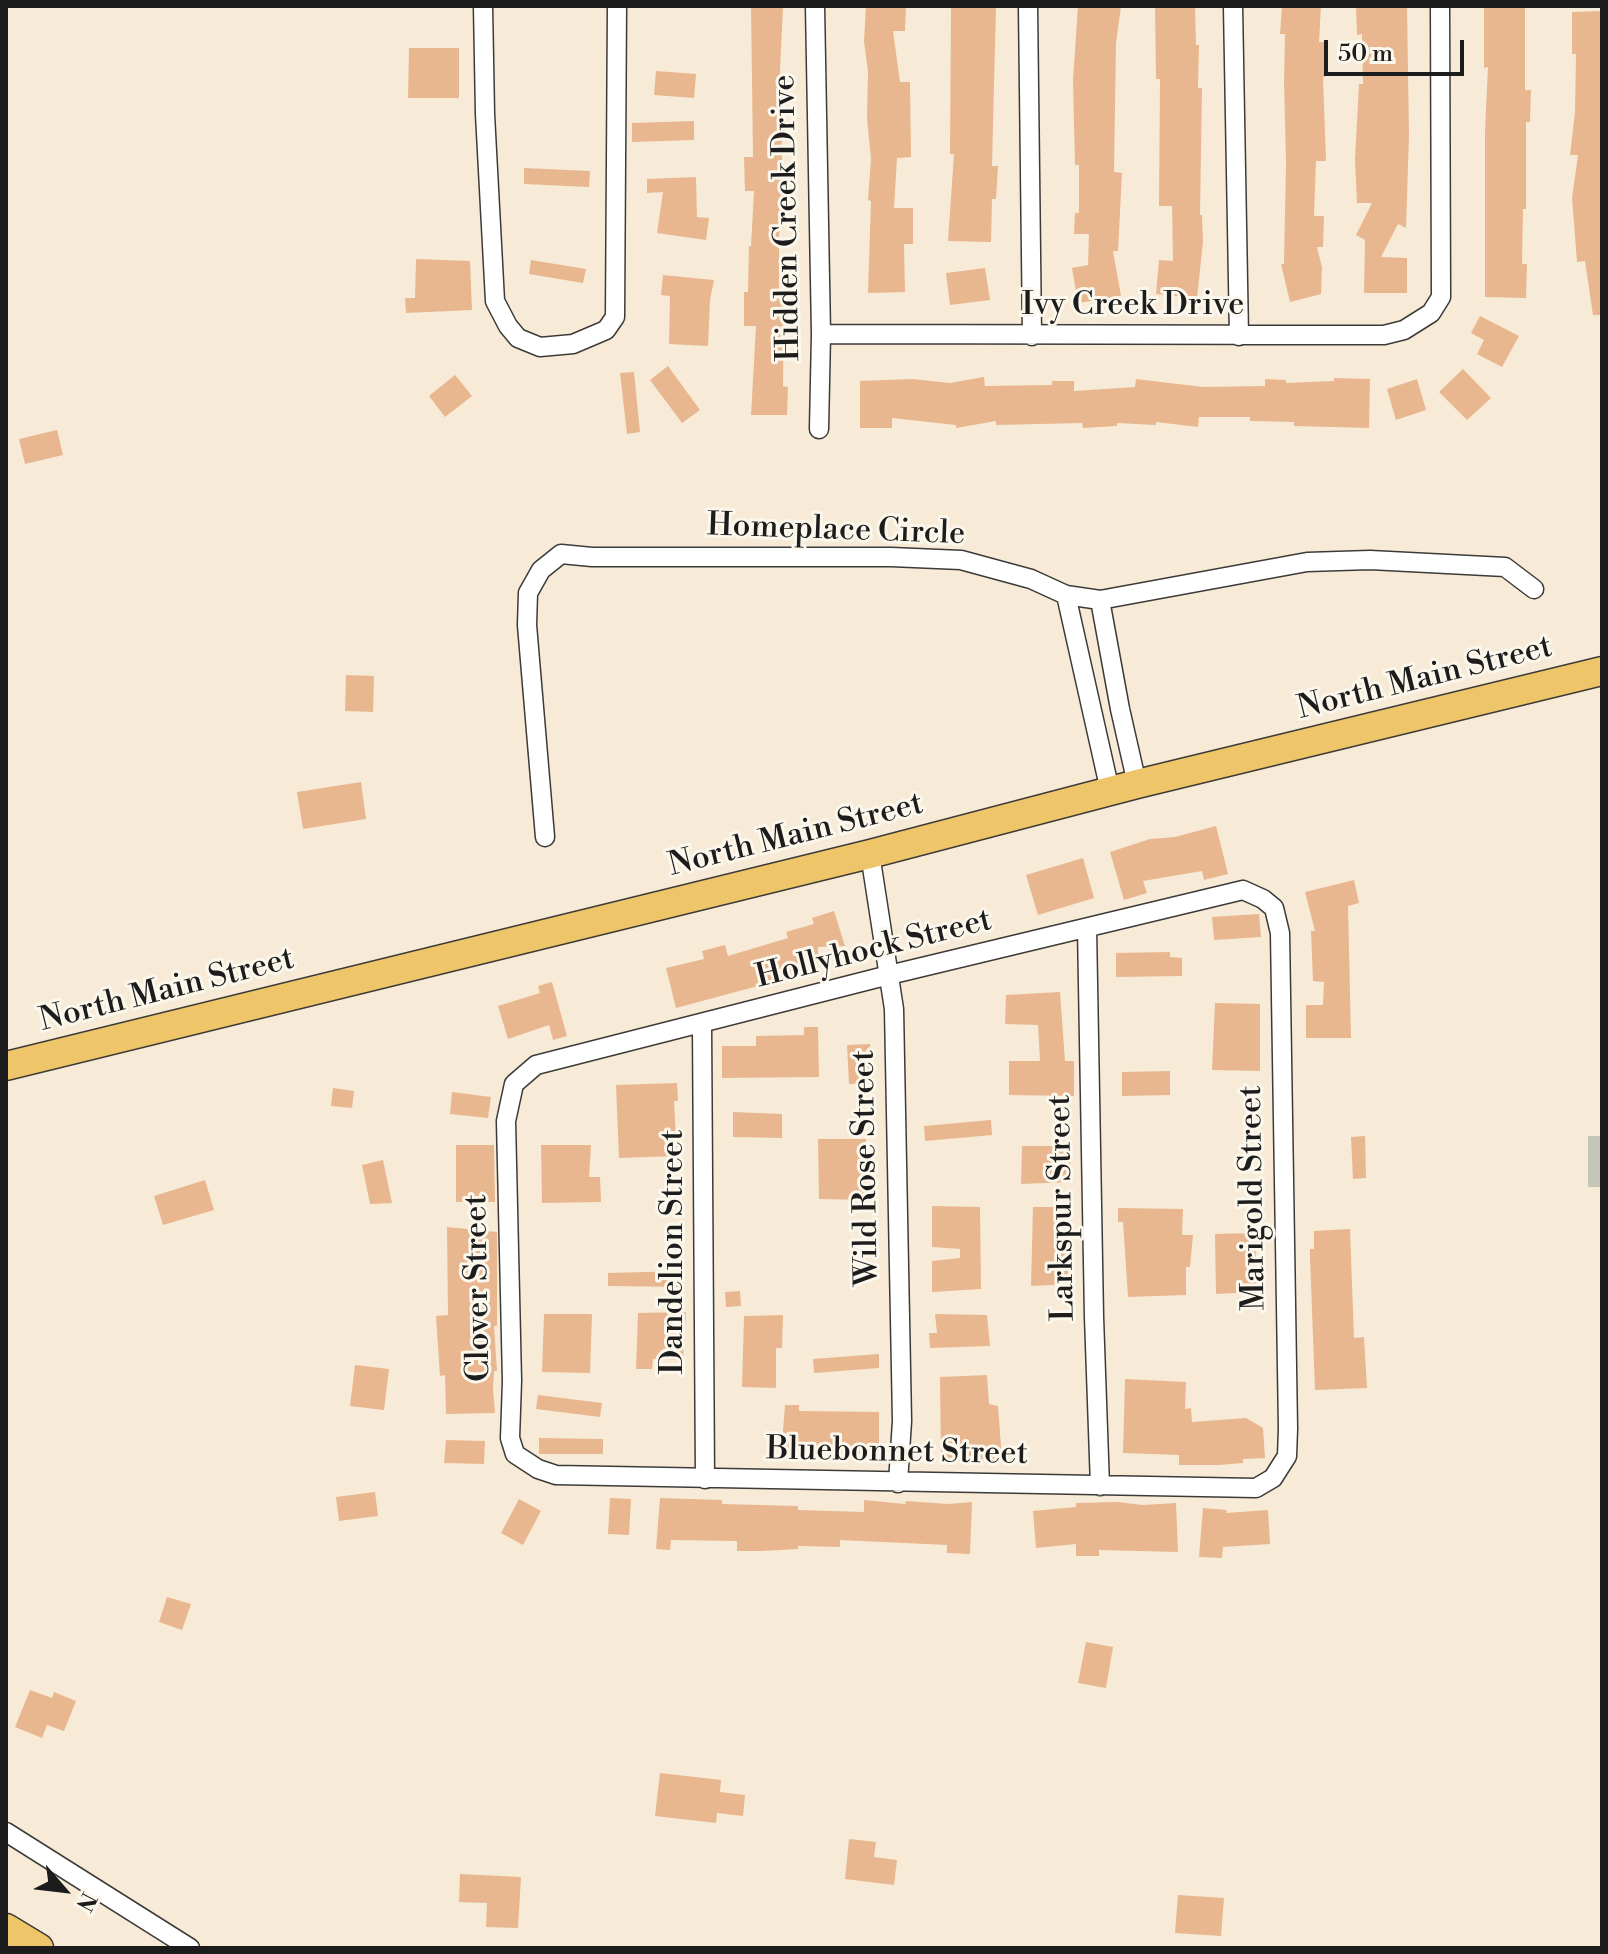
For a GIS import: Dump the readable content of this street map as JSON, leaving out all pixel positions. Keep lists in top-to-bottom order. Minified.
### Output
{"streets":{"main road":["North Main Street"],"street":["Hidden Creek Drive","Ivy Creek Drive","Homeplace Circle","Hollyhock Street","Wild Rose Street","Marigold Street","Larkspur Street","Dandelion Street","Clover Street","Bluebonnet Street"]},"crossings":[["Hidden Creek Drive","Ivy Creek Drive"],["North Main Street","Wild Rose Street"],["Hollyhock Street","Wild Rose Street"],["Hollyhock Street","Marigold Street"],["Hollyhock Street","Larkspur Street"],["Hollyhock Street","Dandelion Street"],["Hollyhock Street","Clover Street"],["Wild Rose Street","Bluebonnet Street"],["Marigold Street","Bluebonnet Street"],["Larkspur Street","Bluebonnet Street"],["Dandelion Street","Bluebonnet Street"],["Clover Street","Bluebonnet Street"]],"scale_bar":"50 m","north":"bottom right"}
